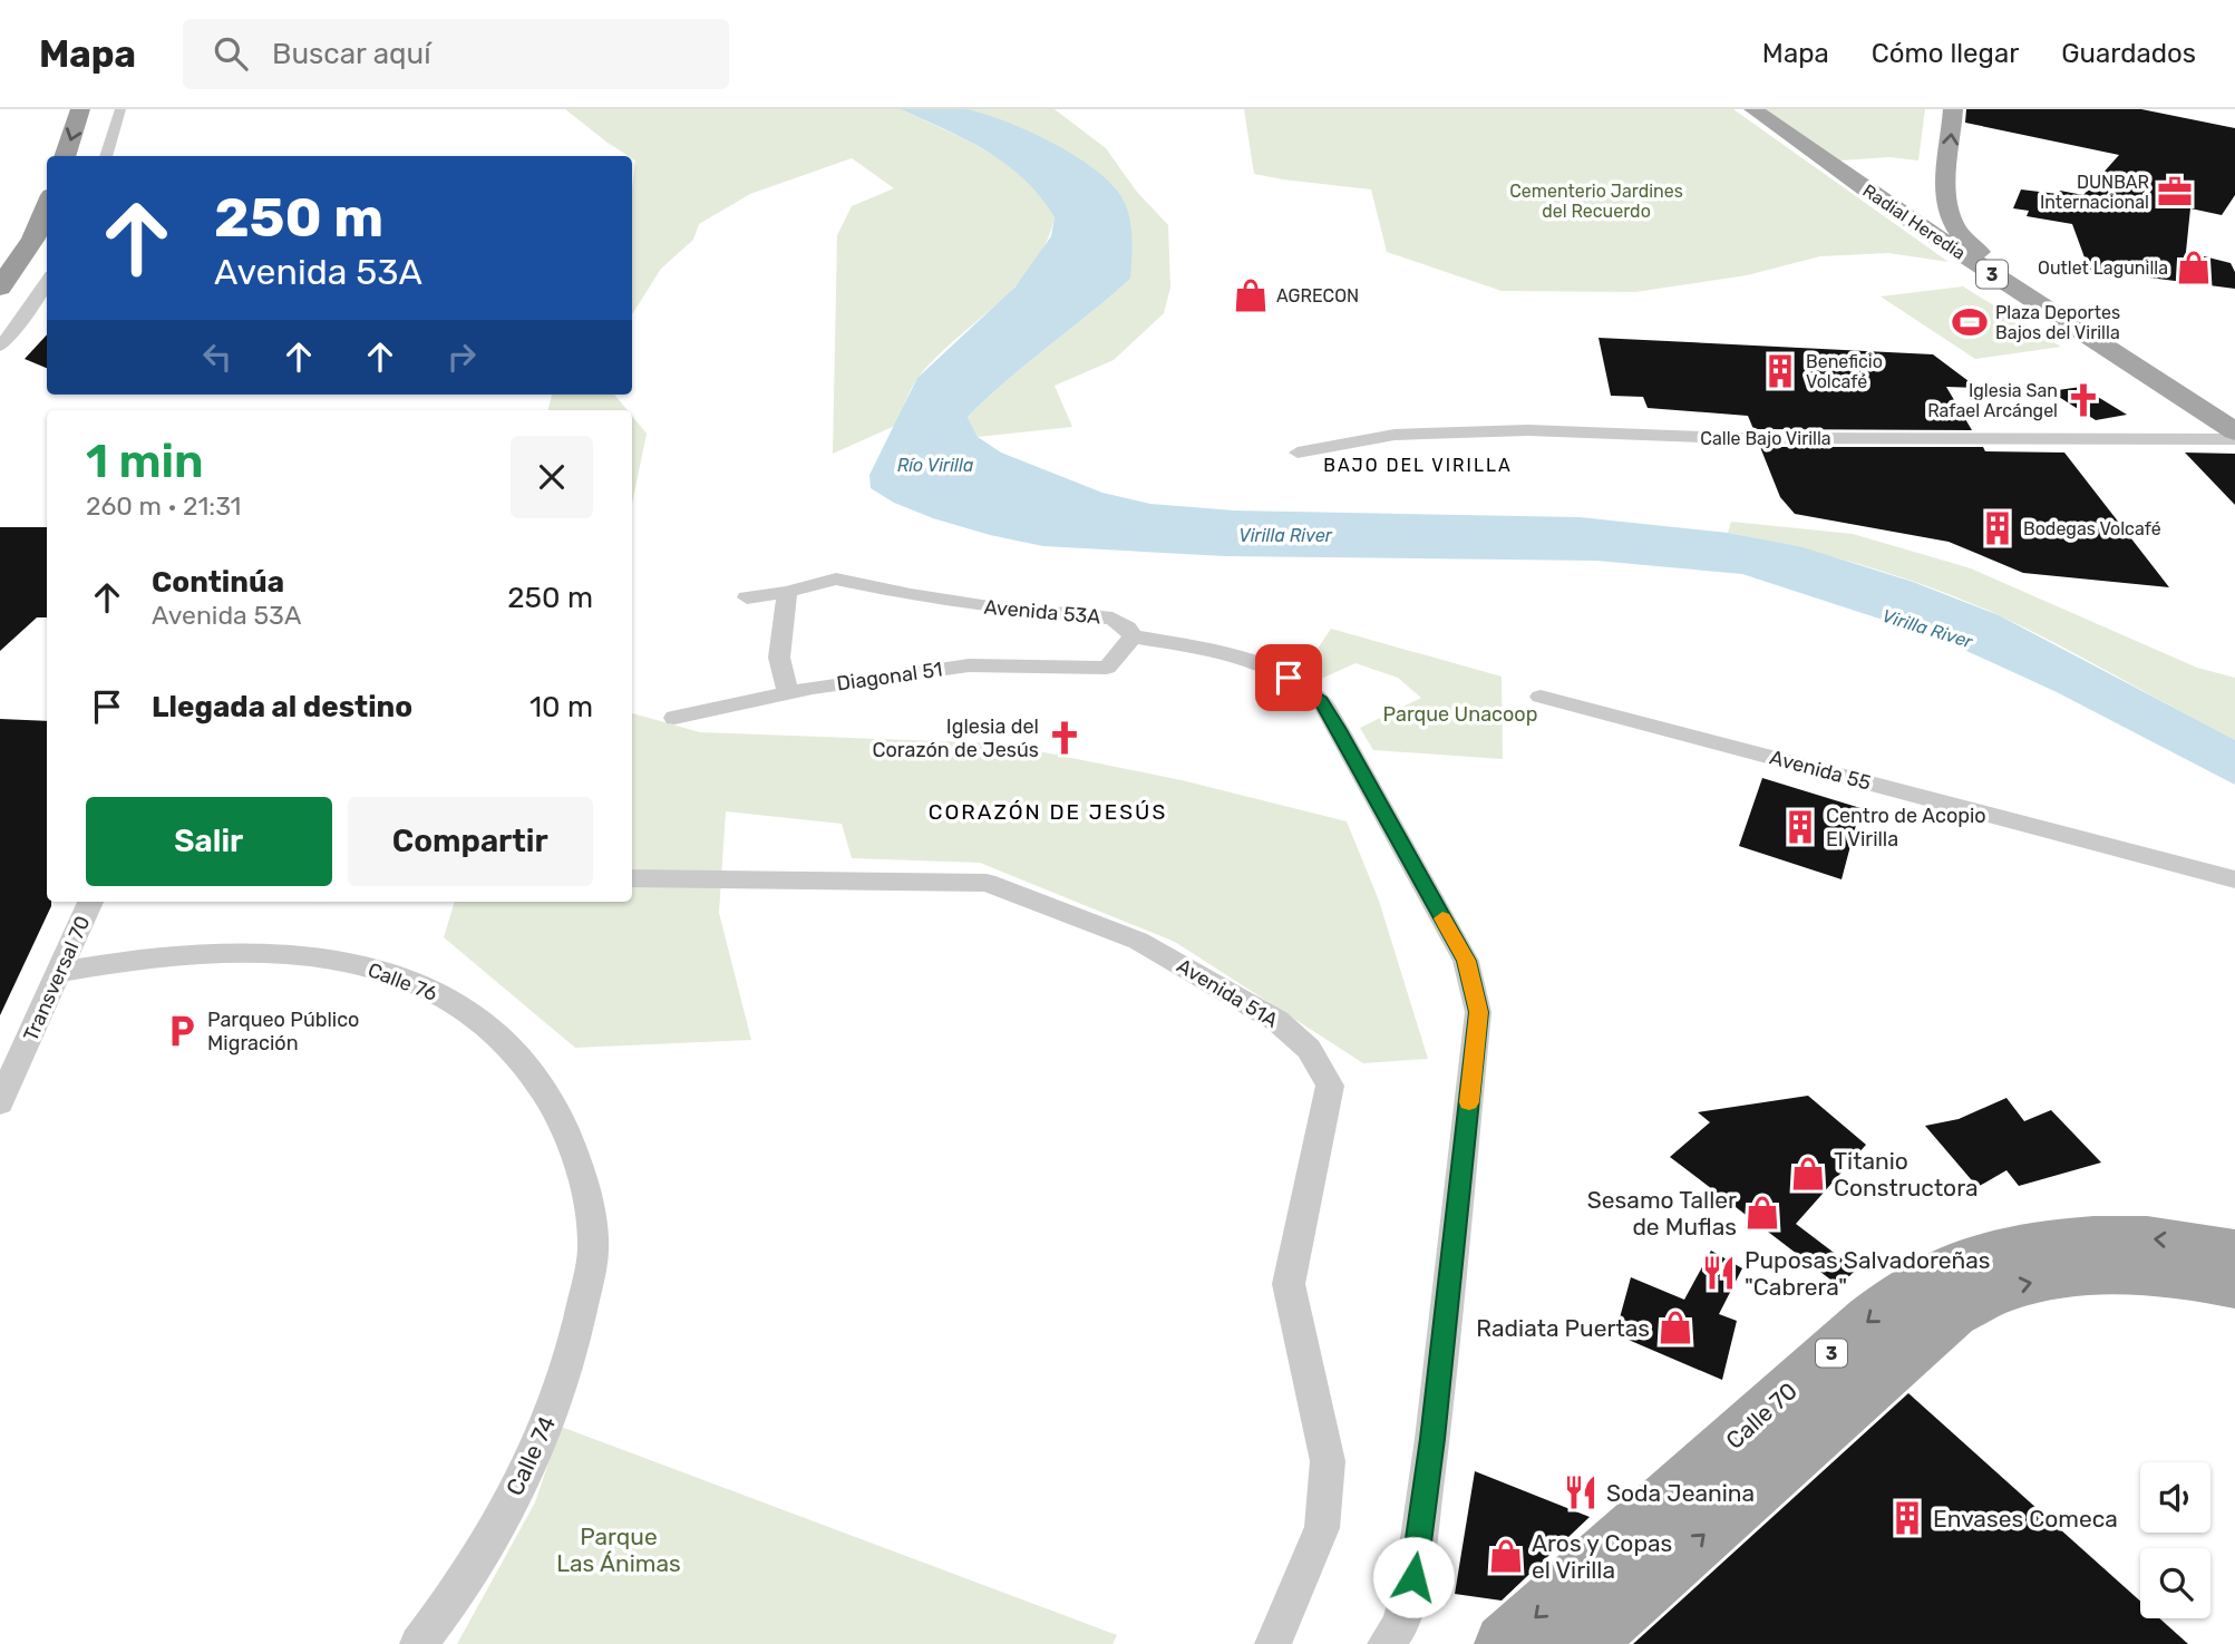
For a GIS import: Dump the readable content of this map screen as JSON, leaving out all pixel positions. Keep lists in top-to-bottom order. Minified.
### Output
{"streets":{"main road":["Radial Heredia","3","Calle 70"],"street":["Calle Bajo Virilla","Avenida 53A","Diagonal 51","Avenida 55","Transversal 70","Calle 76","Avenida 51A","Calle 74"]},"crossings":[["Avenida 53A","Diagonal 51"],["Transversal 70","Calle 76"],["Calle 76","Calle 74"]],"districts":["BAJO DEL VIRILLA","CORAZÓN DE JESÚS"],"water":["Río Virilla","Virilla River"],"parks":["Cementerio Jardines del Recuerdo","Parque Unacoop","Parque Las Ánimas"],"places":{"office":["DUNBAR Internacional"],"shop":["Outlet Lagunilla","AGRECON","Titanio Constructora","Sesamo Taller de Muflas","Radiata Puertas","Aros y Copas el Virilla"],"sports":["Plaza Deportes Bajos del Virilla"],"building":["Beneficio Volcafé","Bodegas Volcafé","Centro de Acopio El Virilla","Envases Comeca"],"church":["Iglesia San Rafael Arcángel","Iglesia del Corazón de Jesús"],"parking":["Parqueo Público Migración"],"restaurant":["Puposas Salvadoreñas \"Cabrera\"","Soda Jeanina"]},"page":{"header":"Mapa","search":"Buscar aquí","nav":["Mapa","Cómo llegar","Guardados"],"turn":["250 m","Avenida 53A"],"heading":["1 min","260 m · 21:31"],"list":[{"name":"Continúa","note":"Avenida 53A","value":"250 m"},{"name":"Llegada al destino","value":"10 m"}],"buttons":["Salir","Compartir"]}}
